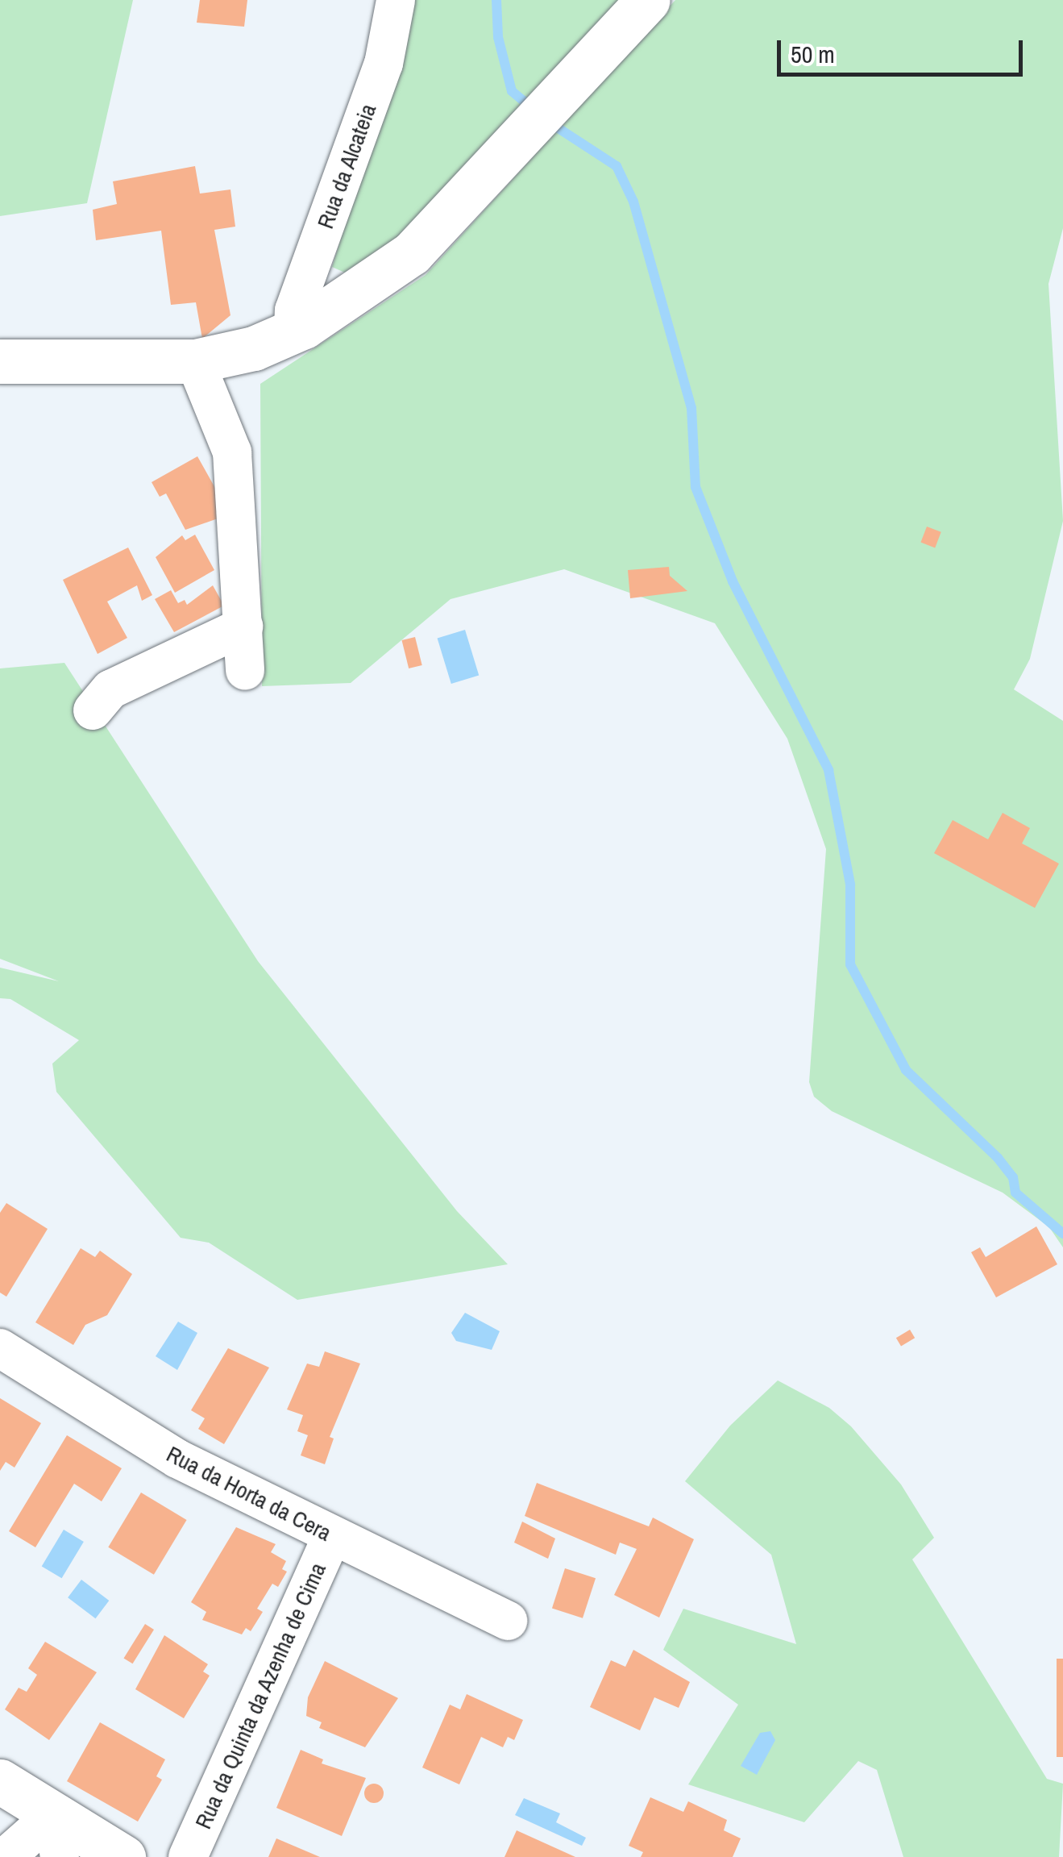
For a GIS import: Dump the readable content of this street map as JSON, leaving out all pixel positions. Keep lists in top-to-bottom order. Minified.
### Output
{"streets":{"street":["Rua da Alcateia","Rua da Horta da Cera","Rua da Quinta da Azenha de Cima"]},"crossings":[["Rua da Horta da Cera","Rua da Quinta da Azenha de Cima"]],"scale_bar":"50 m"}
